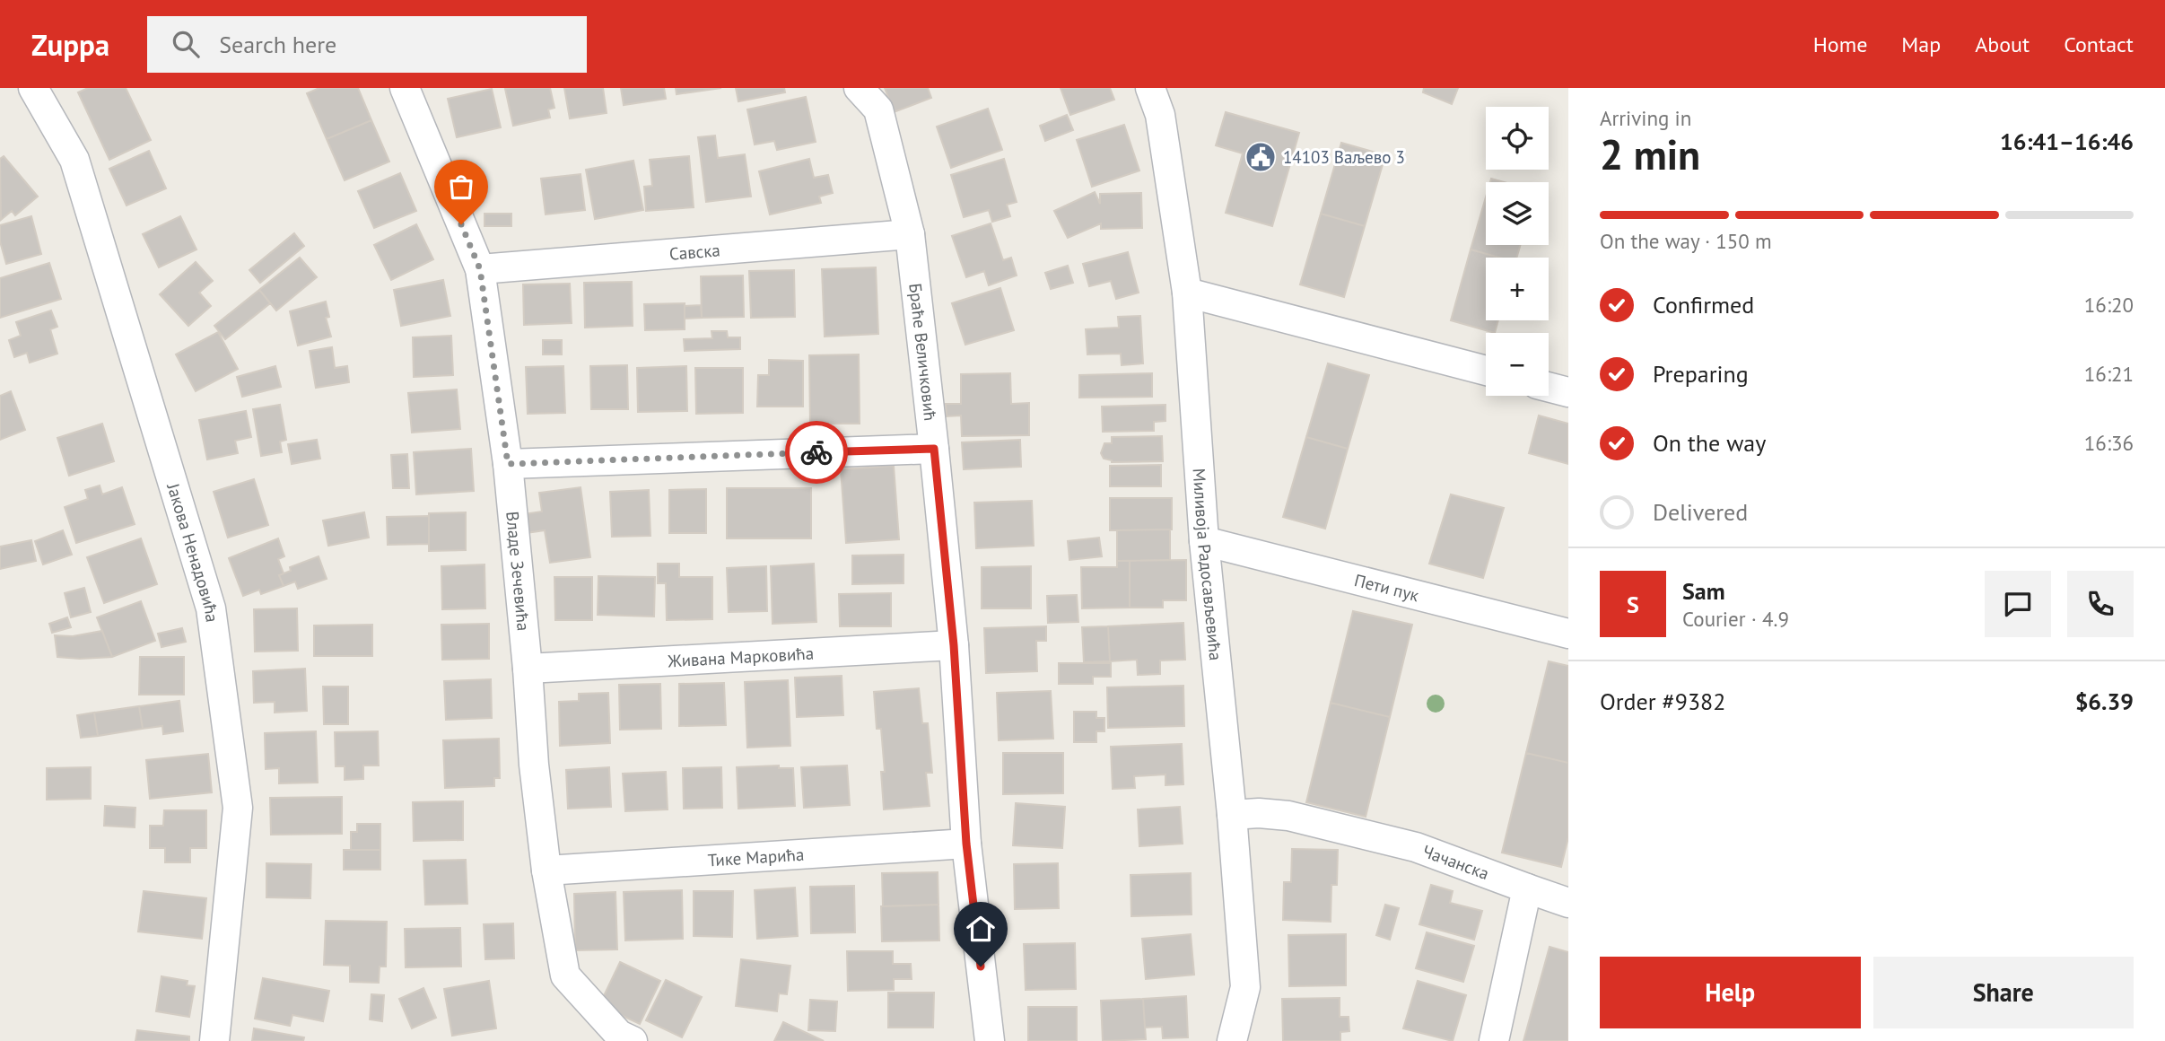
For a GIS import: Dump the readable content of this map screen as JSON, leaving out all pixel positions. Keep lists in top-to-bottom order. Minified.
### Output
{"streets":{"street":["Савска","Браће Величковић","Јакова Ненадовића","Миливоја Радосављевића","Владе Зечевића","Пети пук","Живана Марковића","Тике Марића","Чачанска"]},"crossings":[["Савска","Браће Величковић"],["Савска","Владе Зечевића"],["Браће Величковић","Живана Марковића"],["Браће Величковић","Тике Марића"],["Миливоја Радосављевића","Пети пук"],["Миливоја Радосављевића","Чачанска"],["Владе Зечевића","Живана Марковића"],["Владе Зечевића","Тике Марића"]],"places":{"public building":["14103 Ваљево 3"]},"page":{"header":"Zuppa","search":"Search here","nav":["Home","Map","About","Contact"],"heading":["2 min","Arriving in","16:41–16:46"],"panel":["Sam","Courier · 4.9","Order #9382","$6.39"],"map_buttons":["+","−"],"bar":"On the way · 150 m","list":[["Confirmed","16:20"],["Preparing","16:21"],["On the way","16:36"],"Delivered"],"round":"S","buttons":["Help","Share"]}}
